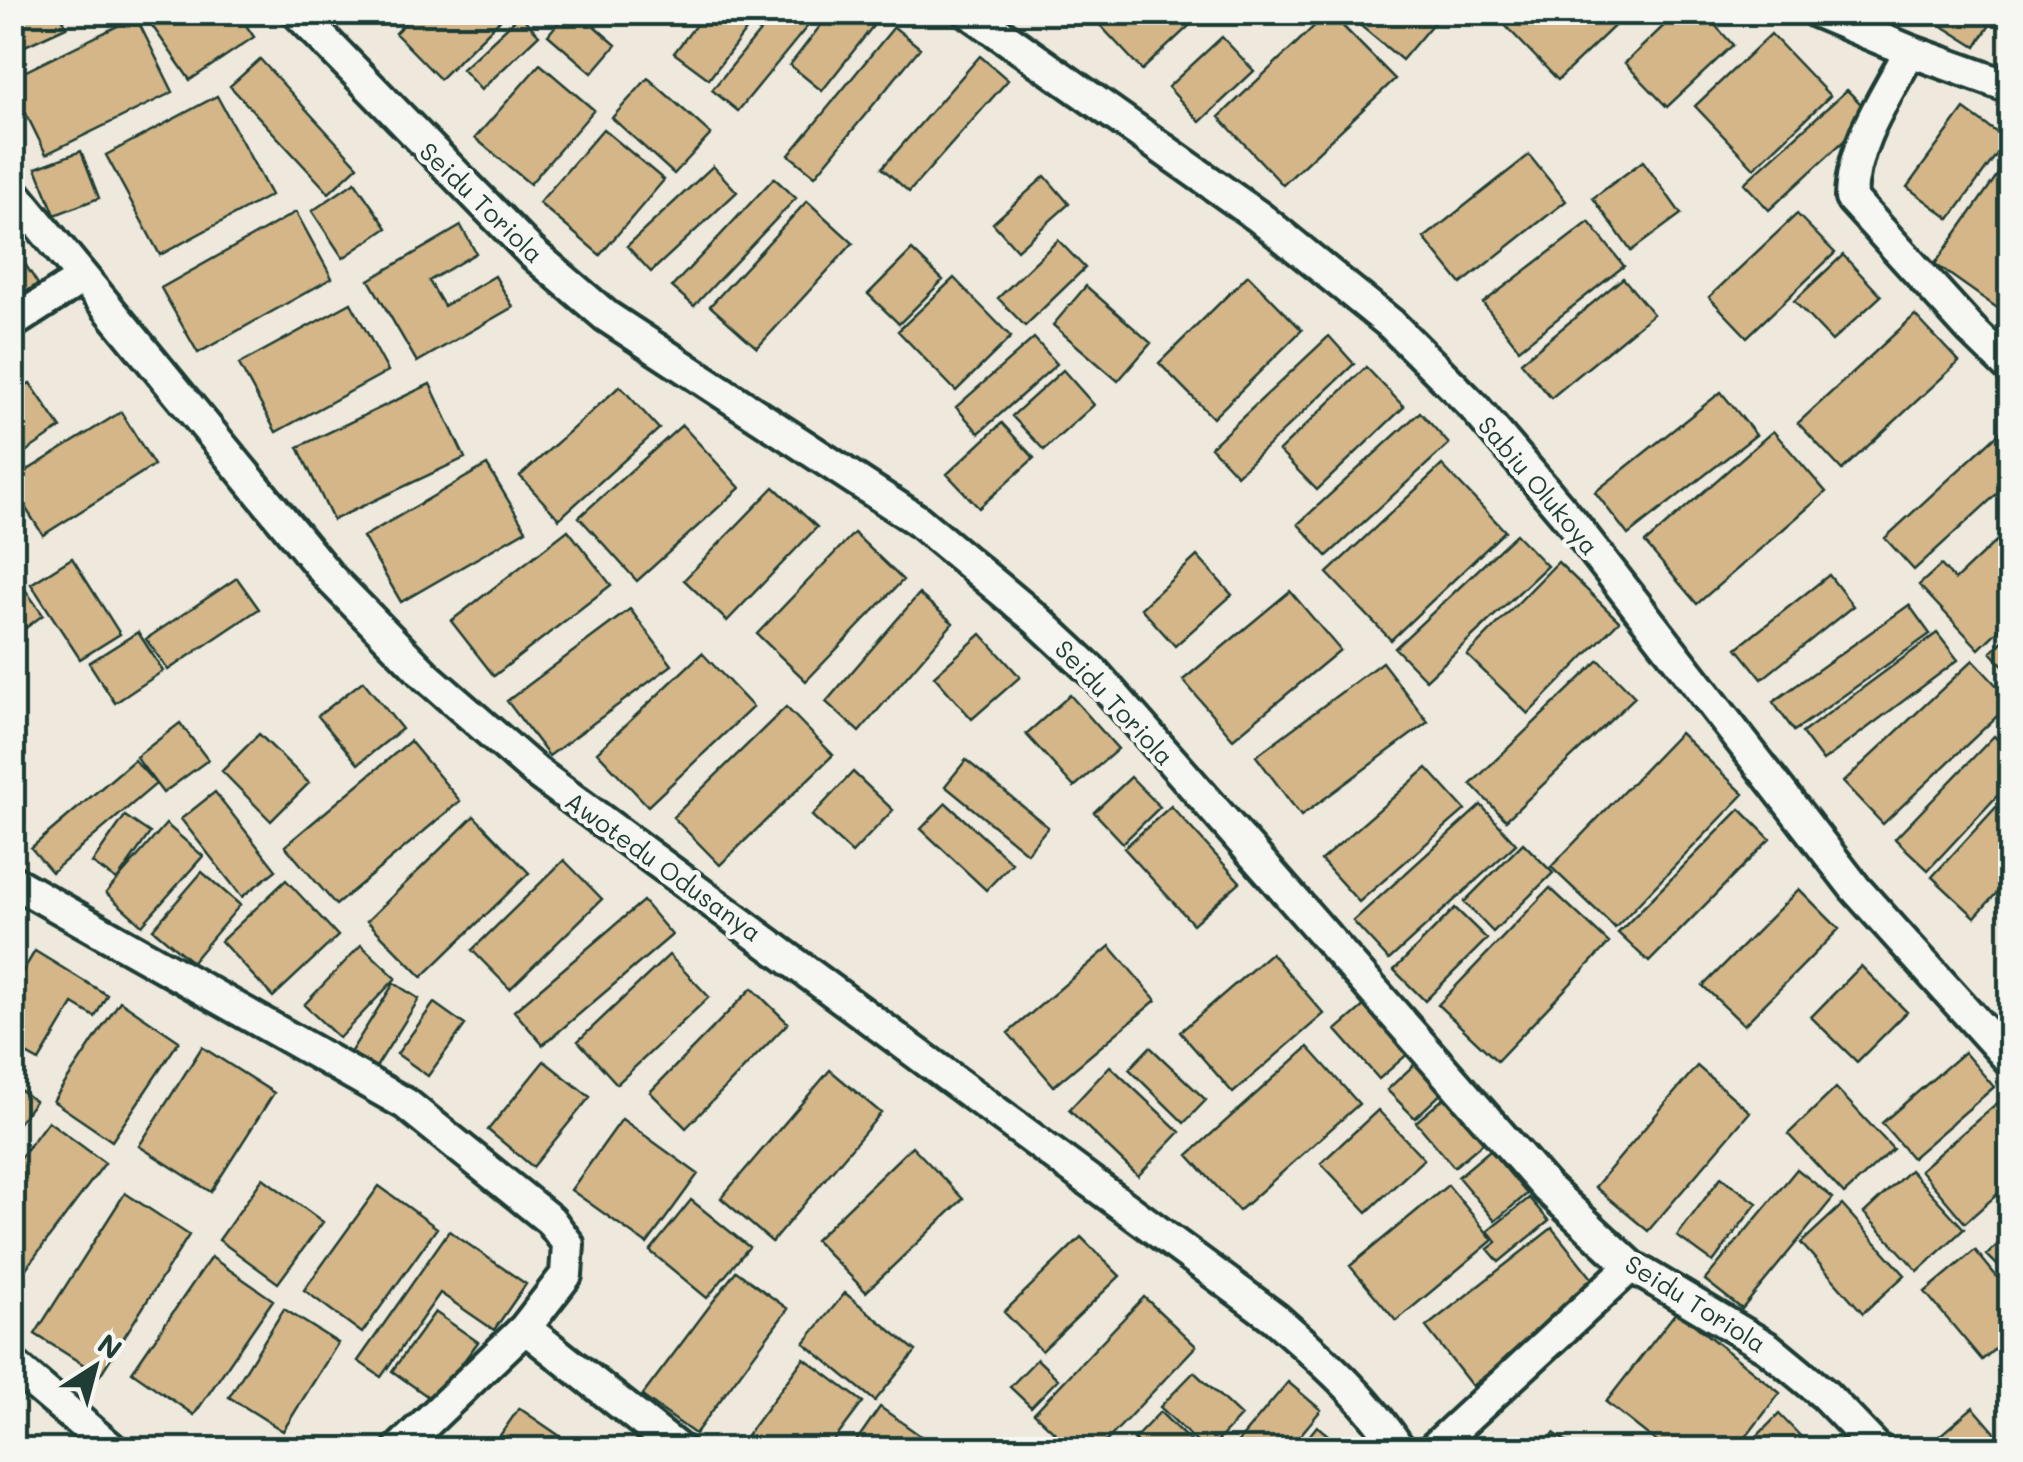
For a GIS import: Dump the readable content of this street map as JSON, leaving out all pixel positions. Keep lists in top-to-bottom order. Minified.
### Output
{"streets":{"street":["Seidu Toriola","Sabiu Olukoya","Awotedu Odusanya"]},"north":"top right"}
